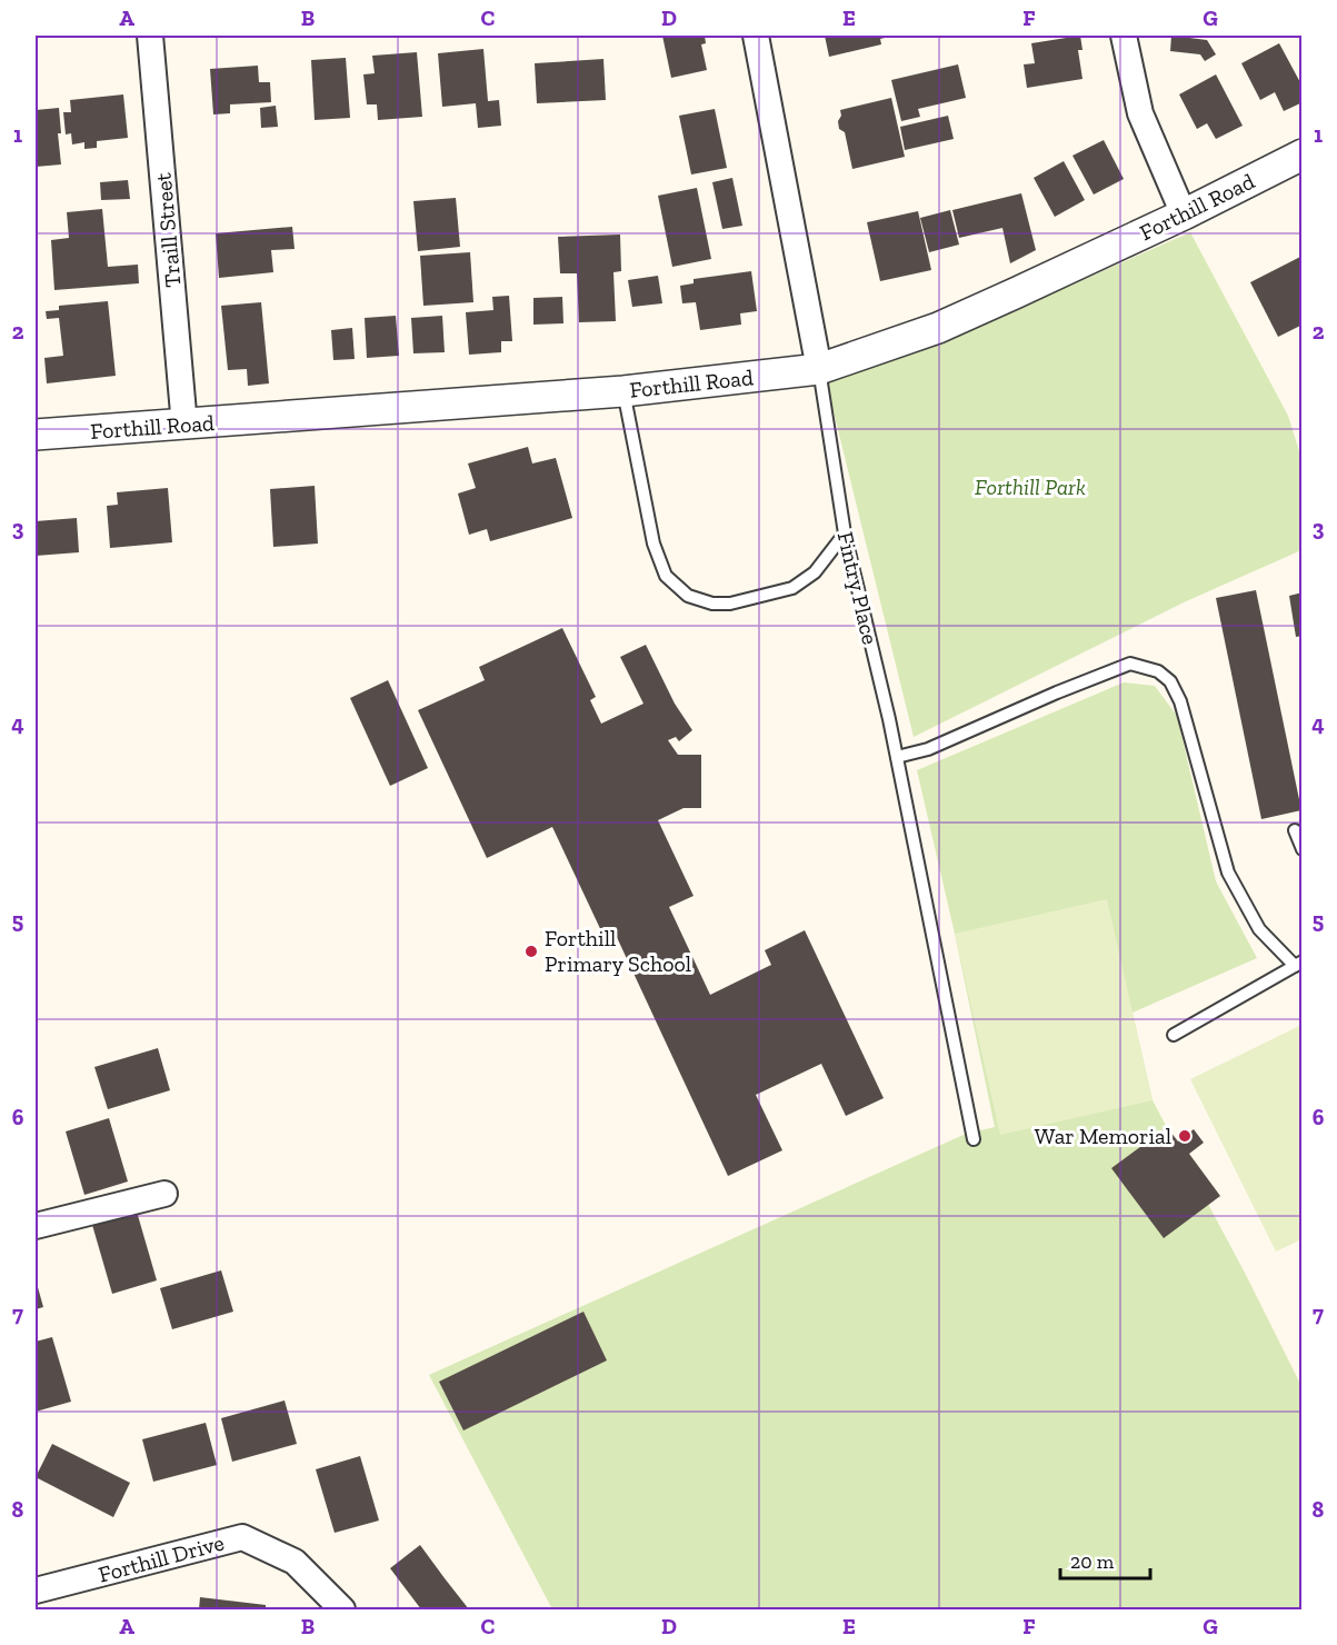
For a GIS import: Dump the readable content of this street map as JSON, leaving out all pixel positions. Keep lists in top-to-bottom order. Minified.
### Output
{"streets":{"street":["Forthill Road","Traill Street","Fintry Place","Forthill Drive"]},"crossings":[["Forthill Road","Traill Street"],["Forthill Road","Fintry Place"]],"parks":["Forthill Park"],"places":["Forthill Primary School","War Memorial"],"scale_bar":"20 m","grid":{"columns":["A","B","C","D","E","F","G"],"rows":["1","2","3","4","5","6","7","8"]}}
